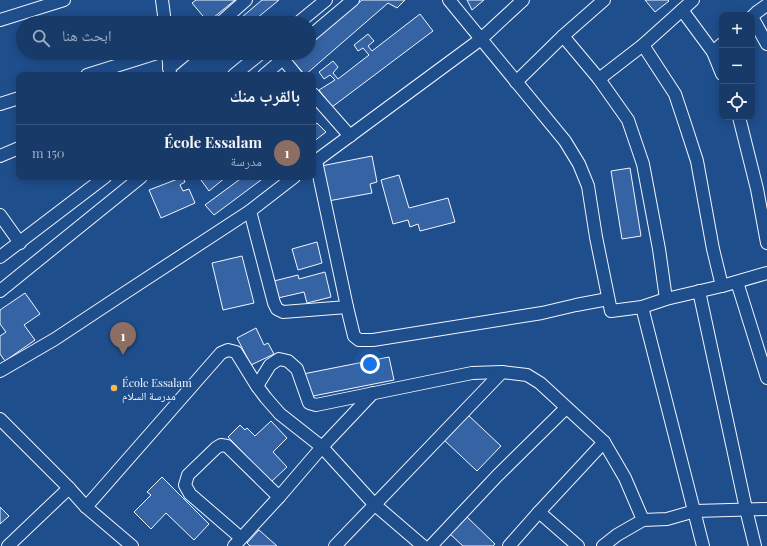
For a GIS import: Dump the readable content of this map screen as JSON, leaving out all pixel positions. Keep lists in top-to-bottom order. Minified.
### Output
{"places":["École Essalam مدرسة السلام"],"page":{"map_buttons":["+","−"],"search":"ابحث هنا","heading":"بالقرب منك","list":[{"mark":"1","name":"École Essalam","note":"مدرسة","value":"150 m"}],"pins":"1"}}
